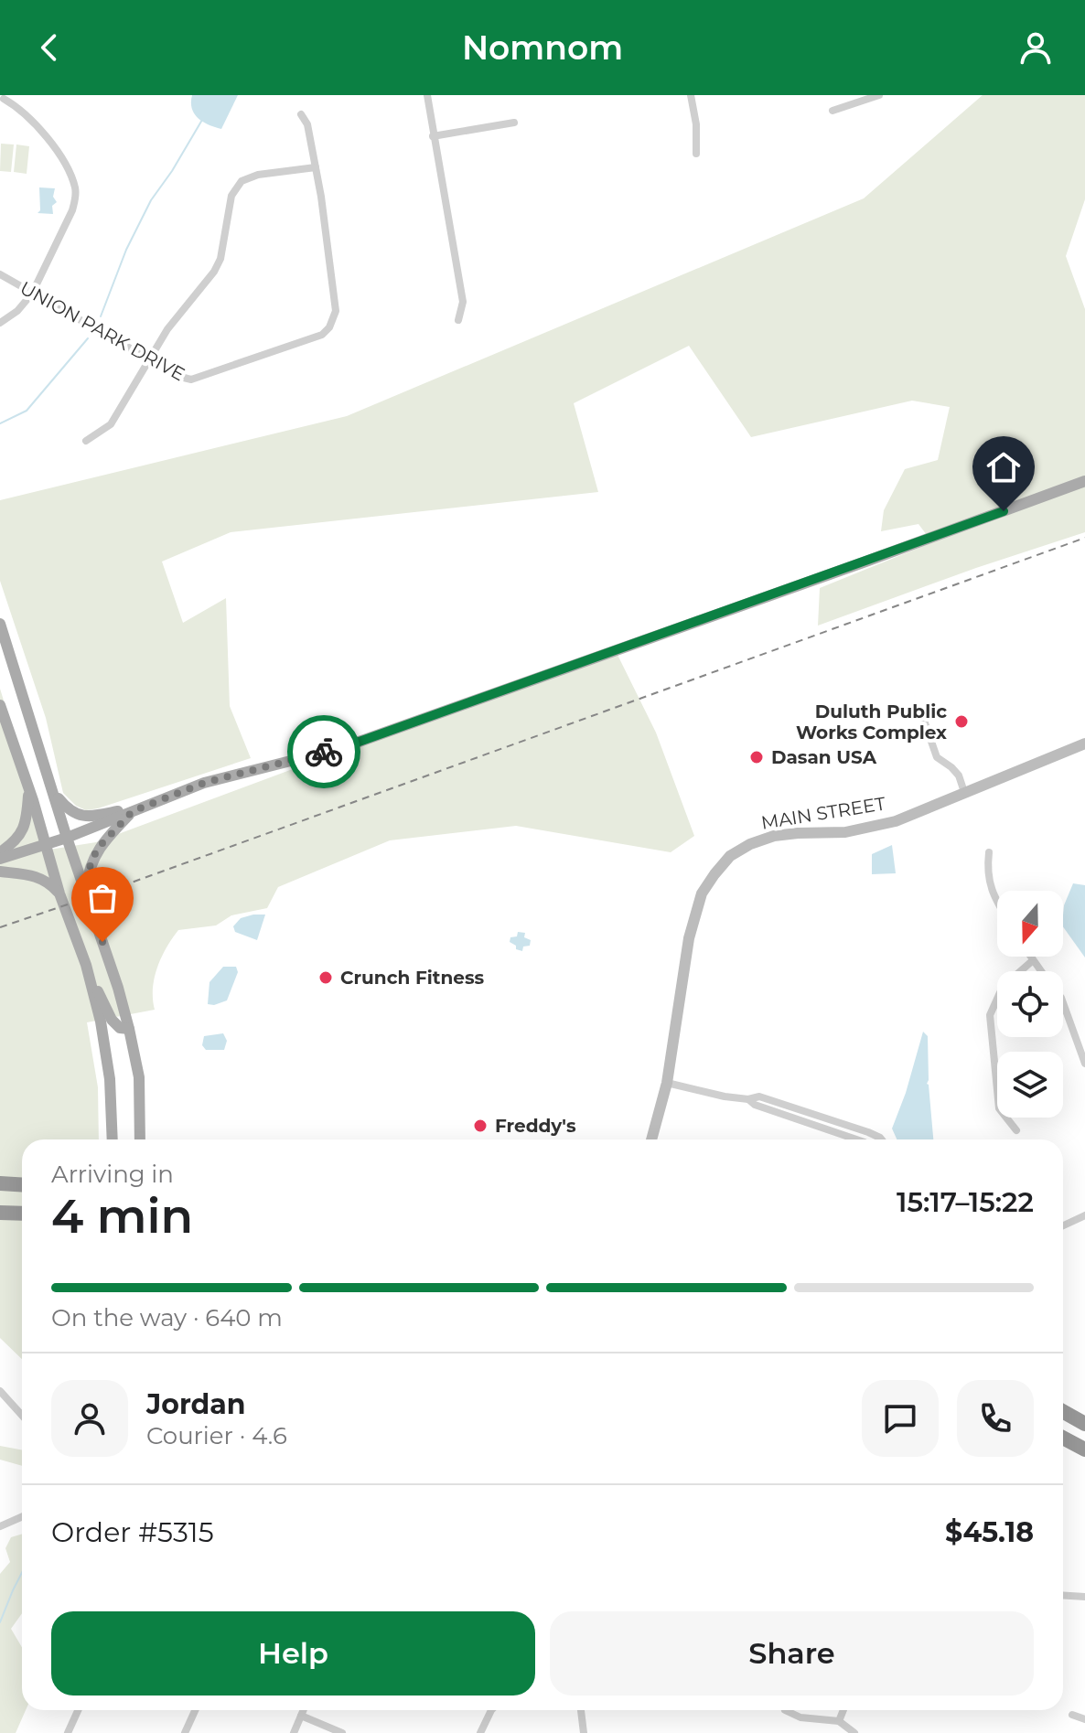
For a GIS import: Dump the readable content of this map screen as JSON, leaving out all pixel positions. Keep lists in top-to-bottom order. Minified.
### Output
{"streets":{"street":["UNION PARK DRIVE","MAIN STREET"]},"places":["Duluth Public Works Complex","Dasan USA","Crunch Fitness","Freddy's"],"north":"bottom","page":{"header":"Nomnom","heading":["4 min","Arriving in","15:17–15:22"],"panel":["Jordan","Courier · 4.6","Order #5315","$45.18"],"bar":"On the way · 640 m","buttons":["Help","Share"]}}
